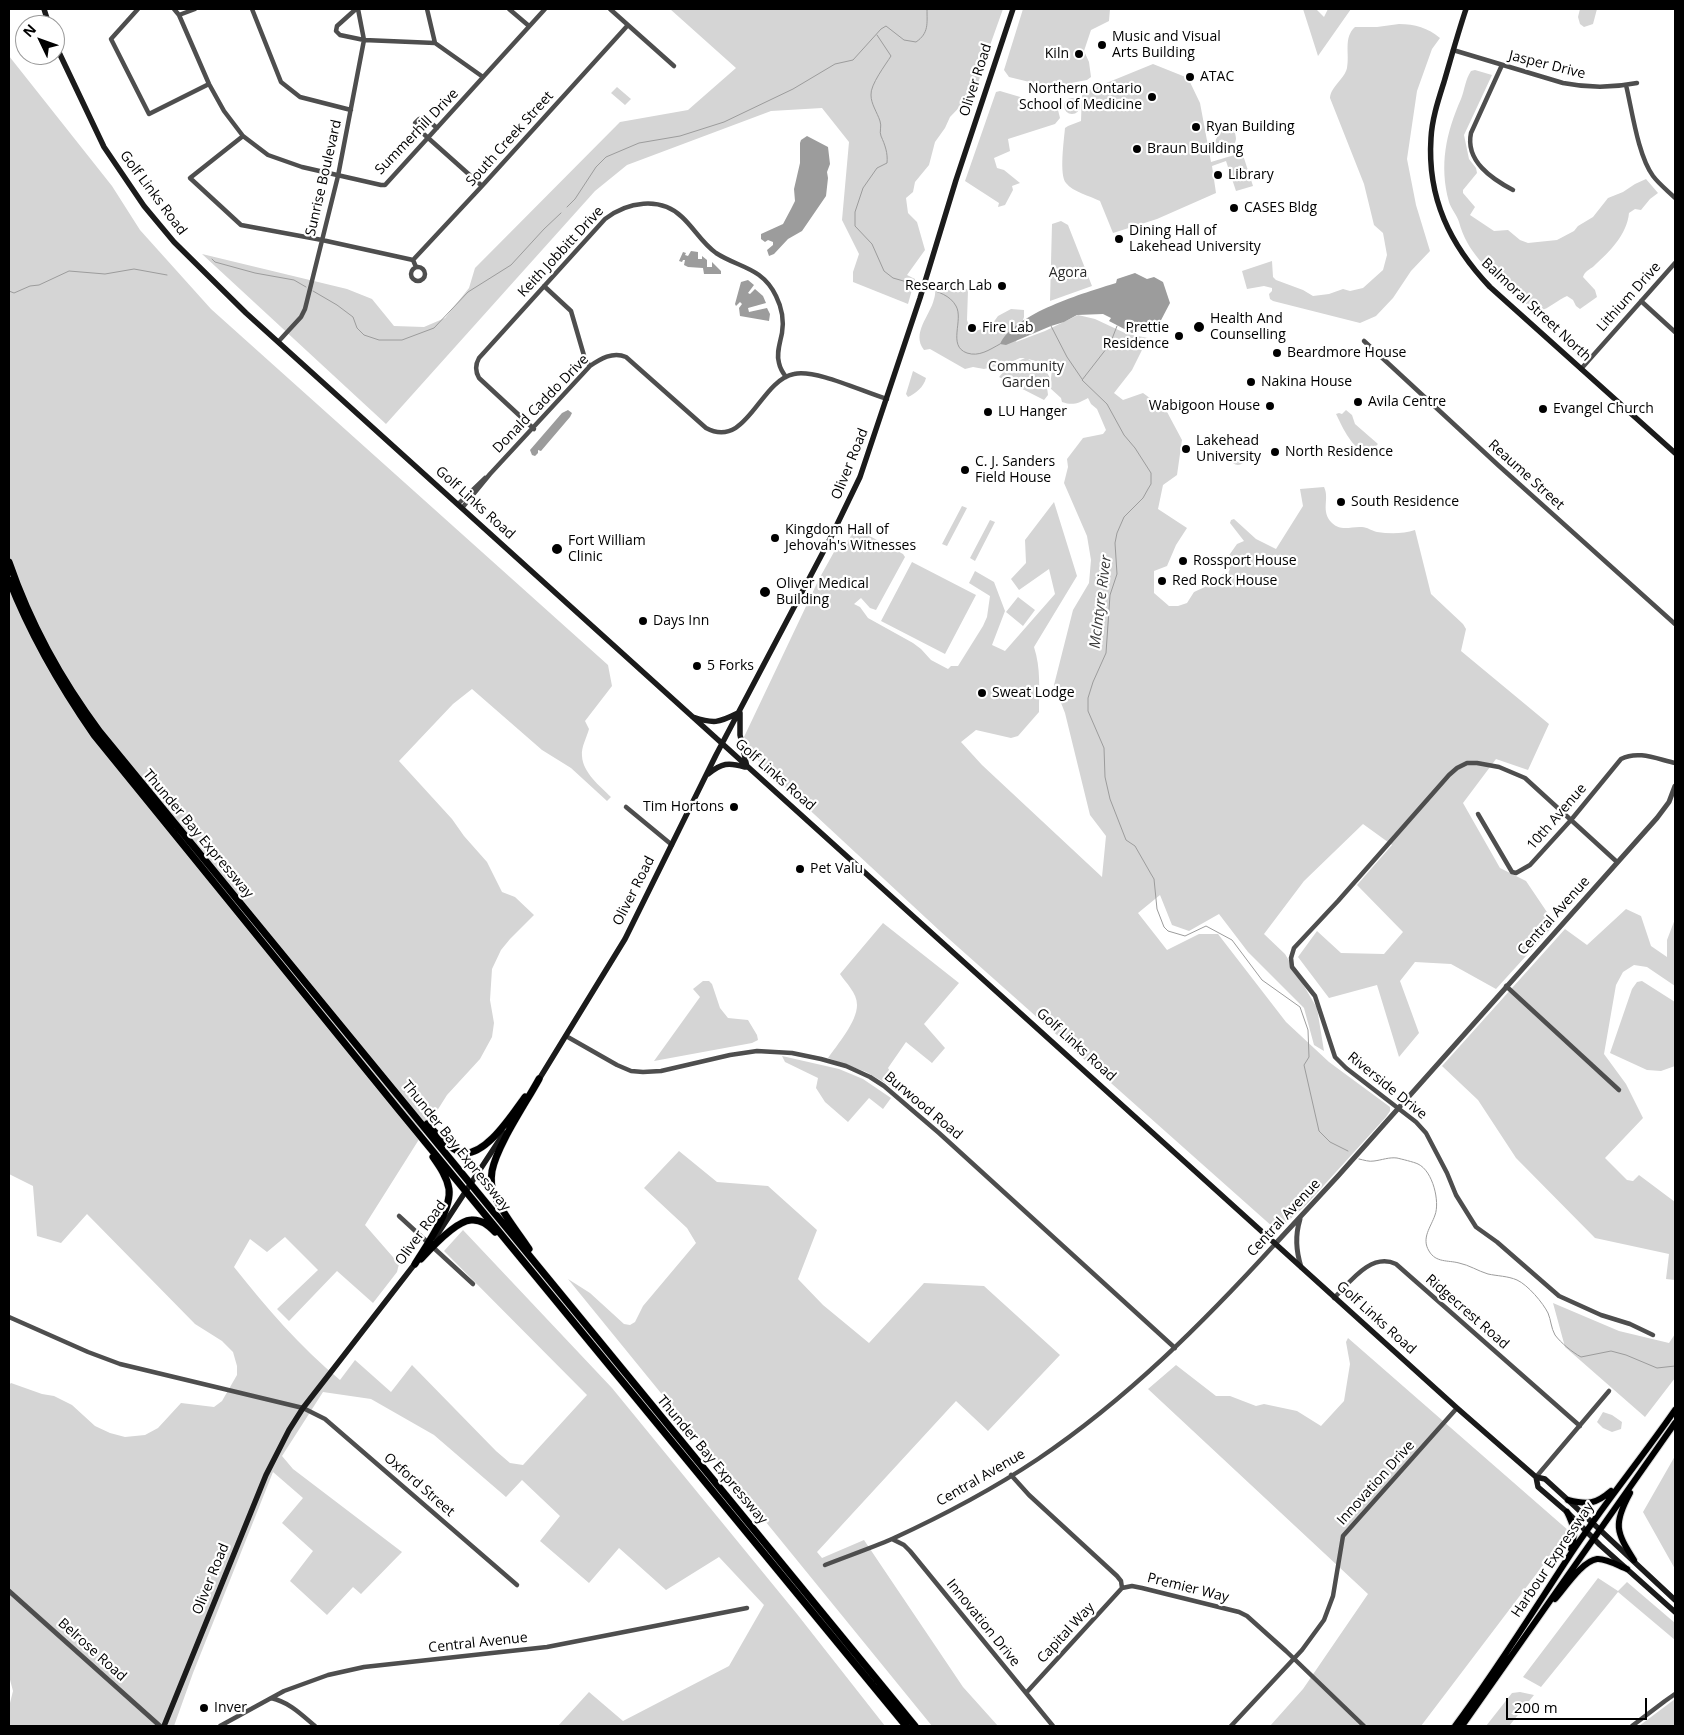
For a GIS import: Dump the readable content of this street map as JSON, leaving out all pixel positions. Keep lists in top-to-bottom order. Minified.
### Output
{"streets":{"highway":["Thunder Bay Expressway"],"main road":["Oliver Road","Golf Links Road","Balmoral Street North","Harbour Expressway"],"street":["Jasper Drive","Summerhill Drive","South Creek Street","Sunrise Boulevard","Keith Jobbitt Drive","Lithium Drive","Donald Caddo Drive","Reaume Street","10th Avenue","Central Avenue","Riverside Drive","Burwood Road","Ridgecrest Road","Innovation Drive","Oxford Street","Premier Way","Capital Way","Belrose Road"]},"crossings":[["Jasper Drive","Balmoral Street North"],["Oliver Road","Golf Links Road"],["Oliver Road","Thunder Bay Expressway"],["Oliver Road","Burwood Road"],["Oliver Road","Oxford Street"],["Oliver Road","Belrose Road"],["Summerhill Drive","Sunrise Boulevard"],["Sunrise Boulevard","Golf Links Road"],["Golf Links Road","Donald Caddo Drive"],["Golf Links Road","Central Avenue"],["Golf Links Road","Ridgecrest Road"],["Golf Links Road","Innovation Drive"],["Golf Links Road","Harbour Expressway"],["Keith Jobbitt Drive","Donald Caddo Drive"],["Lithium Drive","Balmoral Street North"],["10th Avenue","Riverside Drive"],["Central Avenue","Riverside Drive"],["Central Avenue","Burwood Road"],["Central Avenue","Innovation Drive"],["Innovation Drive","Premier Way"],["Innovation Drive","Capital Way"],["Premier Way","Capital Way"]],"water":["McIntyre River"],"parks":["Agora","Community Garden"],"places":["Music and Visual Arts Building","Kiln","ATAC","Northern Ontario School of Medicine","Ryan Building","Braun Building","Library","CASES Bldg","Dining Hall of Lakehead University","Research Lab","Health And Counselling","Fire Lab","Prettie Residence","Beardmore House","Nakina House","Avila Centre","Wabigoon House","Evangel Church","LU Hanger","Lakehead University","North Residence","C. J. Sanders Field House","South Residence","Kingdom Hall of Jehovah's Witnesses","Fort William Clinic","Rossport House","Red Rock House","Oliver Medical Building","Days Inn","5 Forks","Sweat Lodge","Tim Hortons","Pet Valu","Inver"],"scale_bar":"200 m","north":"top left"}
